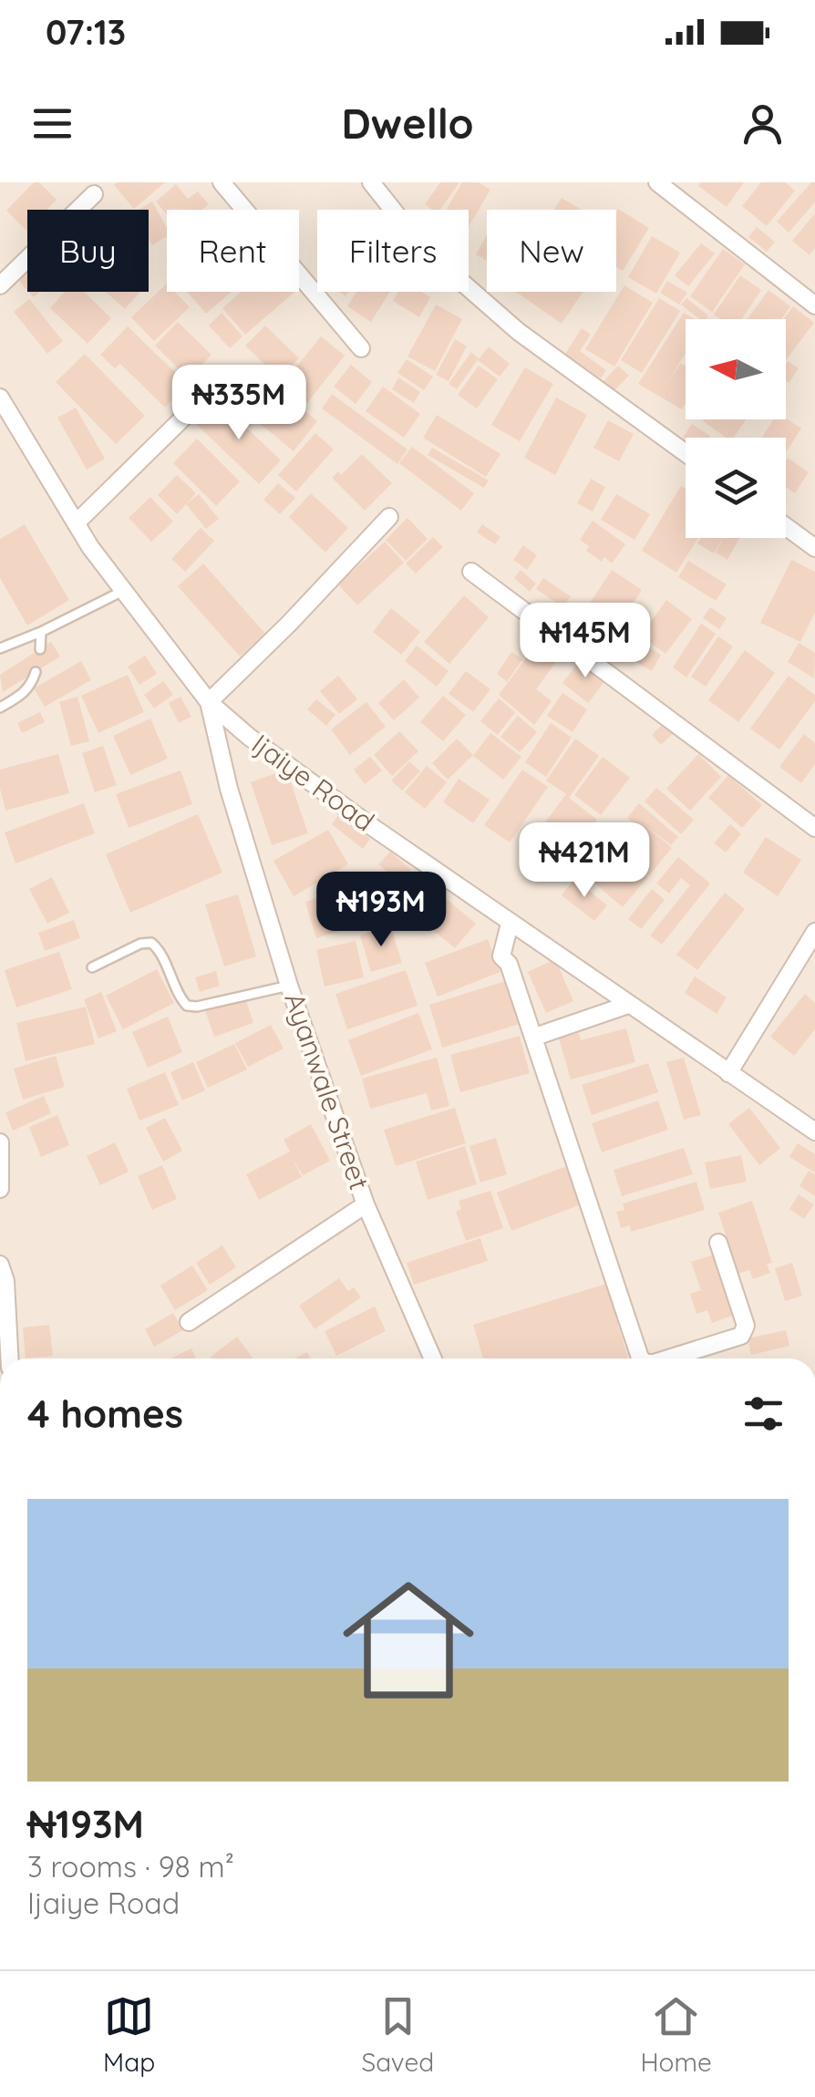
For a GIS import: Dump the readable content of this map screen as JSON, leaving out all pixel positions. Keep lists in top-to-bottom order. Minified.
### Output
{"streets":{"street":["Ijaiye Road","Ayanwale Street"]},"crossings":[["Ijaiye Road","Ayanwale Street"]],"north":"left","page":{"status":"07:13","header":"Dwello","chip":["Buy","Rent","Filters","New"],"price":["₦335M","₦145M","₦421M","₦193M"],"heading":"4 homes","list":[{"name":"₦193M","note":"3 rooms · 98 m² · Ijaiye Road"}],"tabs":["Map","Saved","Home"]}}
